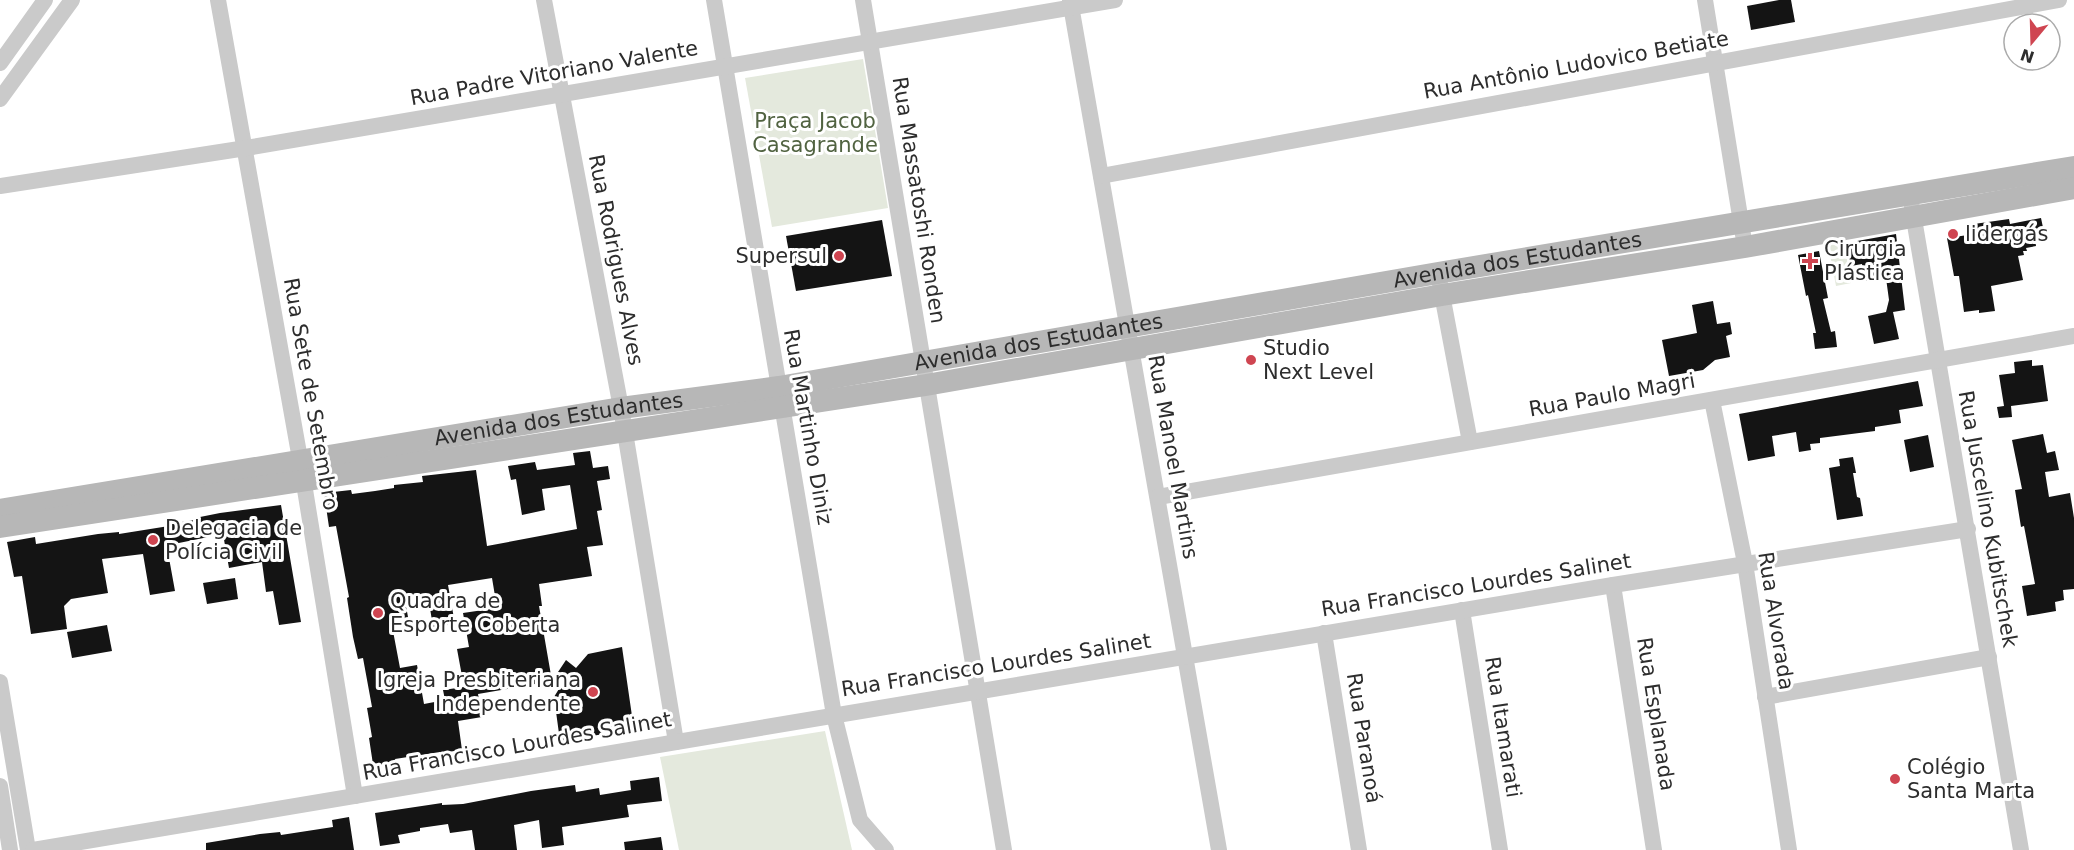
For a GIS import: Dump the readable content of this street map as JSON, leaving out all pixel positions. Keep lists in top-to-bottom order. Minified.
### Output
{"streets":{"street":["Rua Antônio Ludovico Betiate","Rua Padre Vitoriano Valente","Rua Massatoshi Ronden","Rua Rodrigues Alves","Avenida dos Estudantes","Rua Sete de Setembro","Rua Paulo Magri","Rua Martinho Diniz","Rua Manoel Martins","Rua Juscelino Kubitschek","Rua Francisco Lourdes Salinet","Rua Alvorada","Rua Esplanada","Rua Itamarati","Rua Paranoá"]},"crossings":[["Rua Antônio Ludovico Betiate","Rua Manoel Martins"],["Rua Padre Vitoriano Valente","Rua Massatoshi Ronden"],["Rua Padre Vitoriano Valente","Rua Rodrigues Alves"],["Rua Padre Vitoriano Valente","Rua Sete de Setembro"],["Rua Padre Vitoriano Valente","Rua Martinho Diniz"],["Rua Padre Vitoriano Valente","Rua Manoel Martins"],["Rua Massatoshi Ronden","Avenida dos Estudantes"],["Rua Massatoshi Ronden","Rua Francisco Lourdes Salinet"],["Rua Rodrigues Alves","Avenida dos Estudantes"],["Rua Rodrigues Alves","Rua Francisco Lourdes Salinet"],["Avenida dos Estudantes","Rua Sete de Setembro"],["Avenida dos Estudantes","Rua Martinho Diniz"],["Avenida dos Estudantes","Rua Manoel Martins"],["Avenida dos Estudantes","Rua Juscelino Kubitschek"],["Rua Sete de Setembro","Rua Francisco Lourdes Salinet"],["Rua Paulo Magri","Rua Manoel Martins"],["Rua Paulo Magri","Rua Juscelino Kubitschek"],["Rua Paulo Magri","Rua Alvorada"],["Rua Martinho Diniz","Rua Francisco Lourdes Salinet"],["Rua Manoel Martins","Rua Francisco Lourdes Salinet"],["Rua Juscelino Kubitschek","Rua Francisco Lourdes Salinet"],["Rua Francisco Lourdes Salinet","Rua Alvorada"],["Rua Francisco Lourdes Salinet","Rua Esplanada"],["Rua Francisco Lourdes Salinet","Rua Itamarati"],["Rua Francisco Lourdes Salinet","Rua Paranoá"]],"parks":["Praça Jacob Casagrande"],"places":{"other":["lidergás","Supersul","Studio Next Level","Delegacia de Polícia Civil","Quadra de Esporte Coberta","Igreja Presbiteriana Independente","Colégio Santa Marta"],"health":["Cirurgia Plástica"]},"north":"bottom"}
